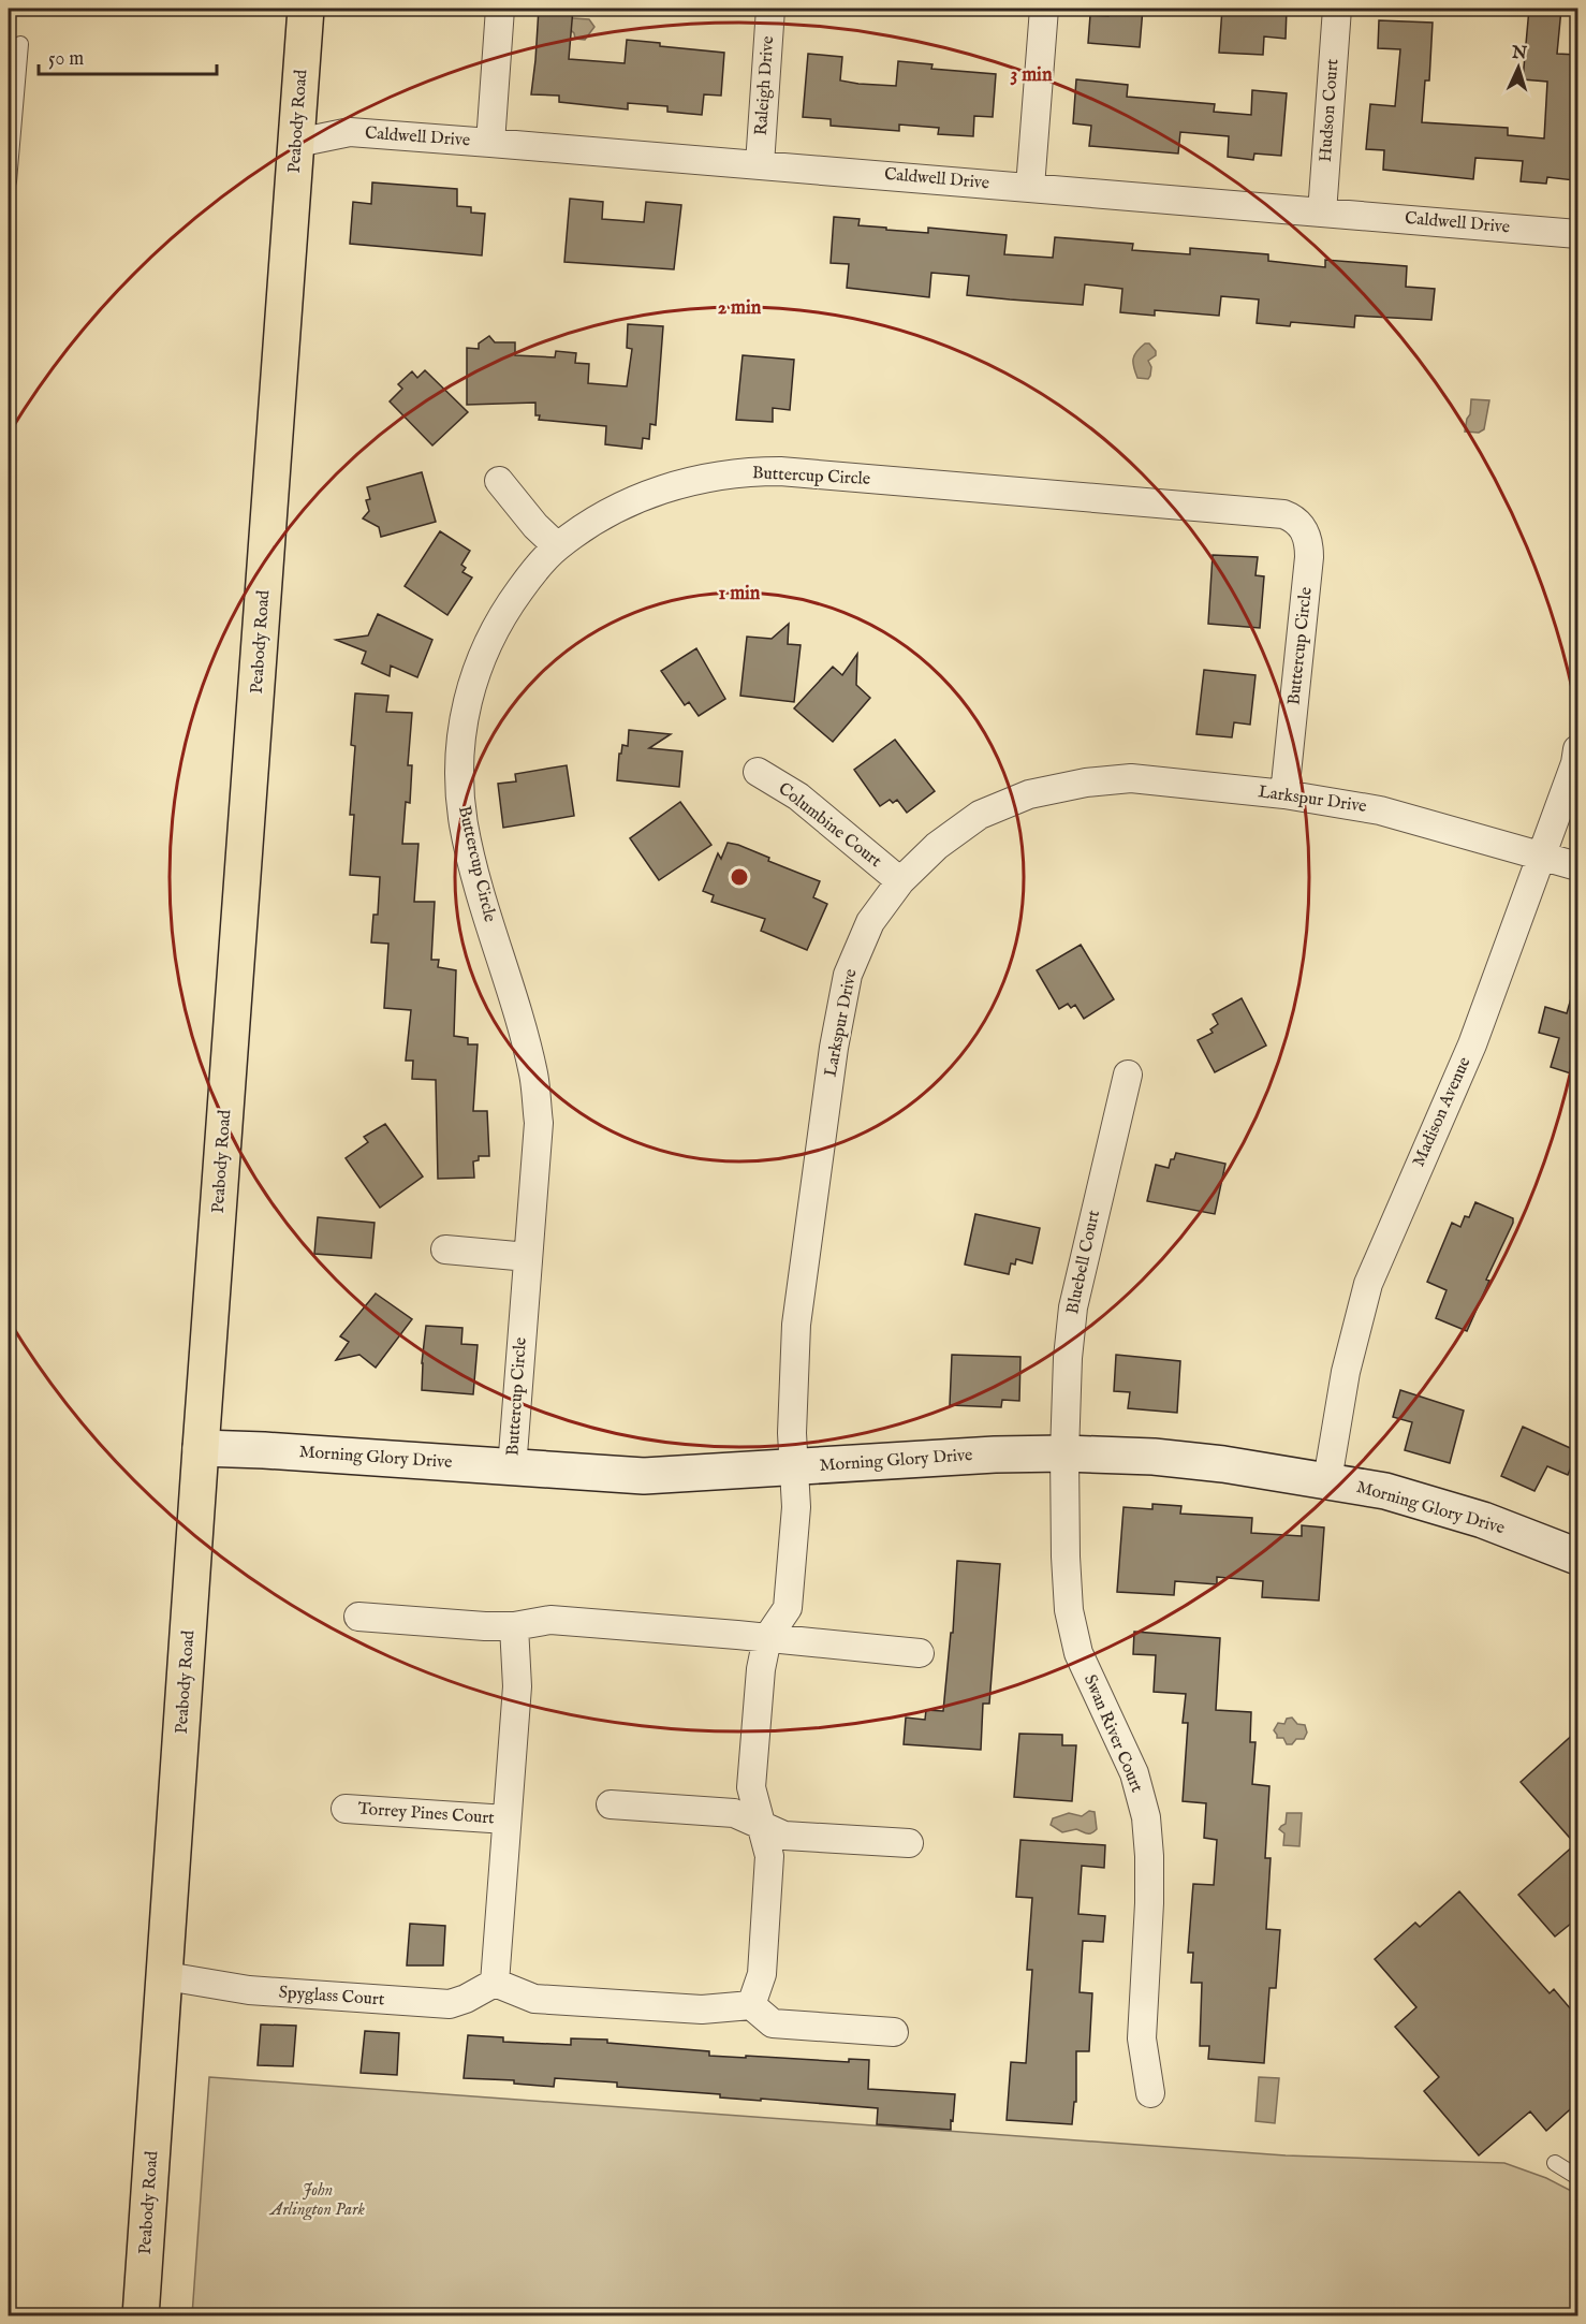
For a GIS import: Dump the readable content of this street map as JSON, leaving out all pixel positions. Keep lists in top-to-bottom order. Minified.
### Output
{"streets":{"main road":["Peabody Road"],"street":["Raleigh Drive","Hudson Court","Caldwell Drive","Buttercup Circle","Larkspur Drive","Columbine Court","Madison Avenue","Bluebell Court","Morning Glory Drive","Swan River Court","Torrey Pines Court","Spyglass Court"]},"crossings":[["Raleigh Drive","Caldwell Drive"],["Hudson Court","Caldwell Drive"],["Peabody Road","Caldwell Drive"],["Peabody Road","Morning Glory Drive"],["Peabody Road","Spyglass Court"],["Buttercup Circle","Larkspur Drive"],["Buttercup Circle","Morning Glory Drive"],["Larkspur Drive","Columbine Court"],["Larkspur Drive","Madison Avenue"],["Larkspur Drive","Morning Glory Drive"],["Madison Avenue","Morning Glory Drive"],["Bluebell Court","Morning Glory Drive"],["Bluebell Court","Swan River Court"],["Morning Glory Drive","Swan River Court"]],"parks":["John Arlington Park"],"scale_bar":"50 m","north":"top","rings":["3 min","2 min","1 min"]}
